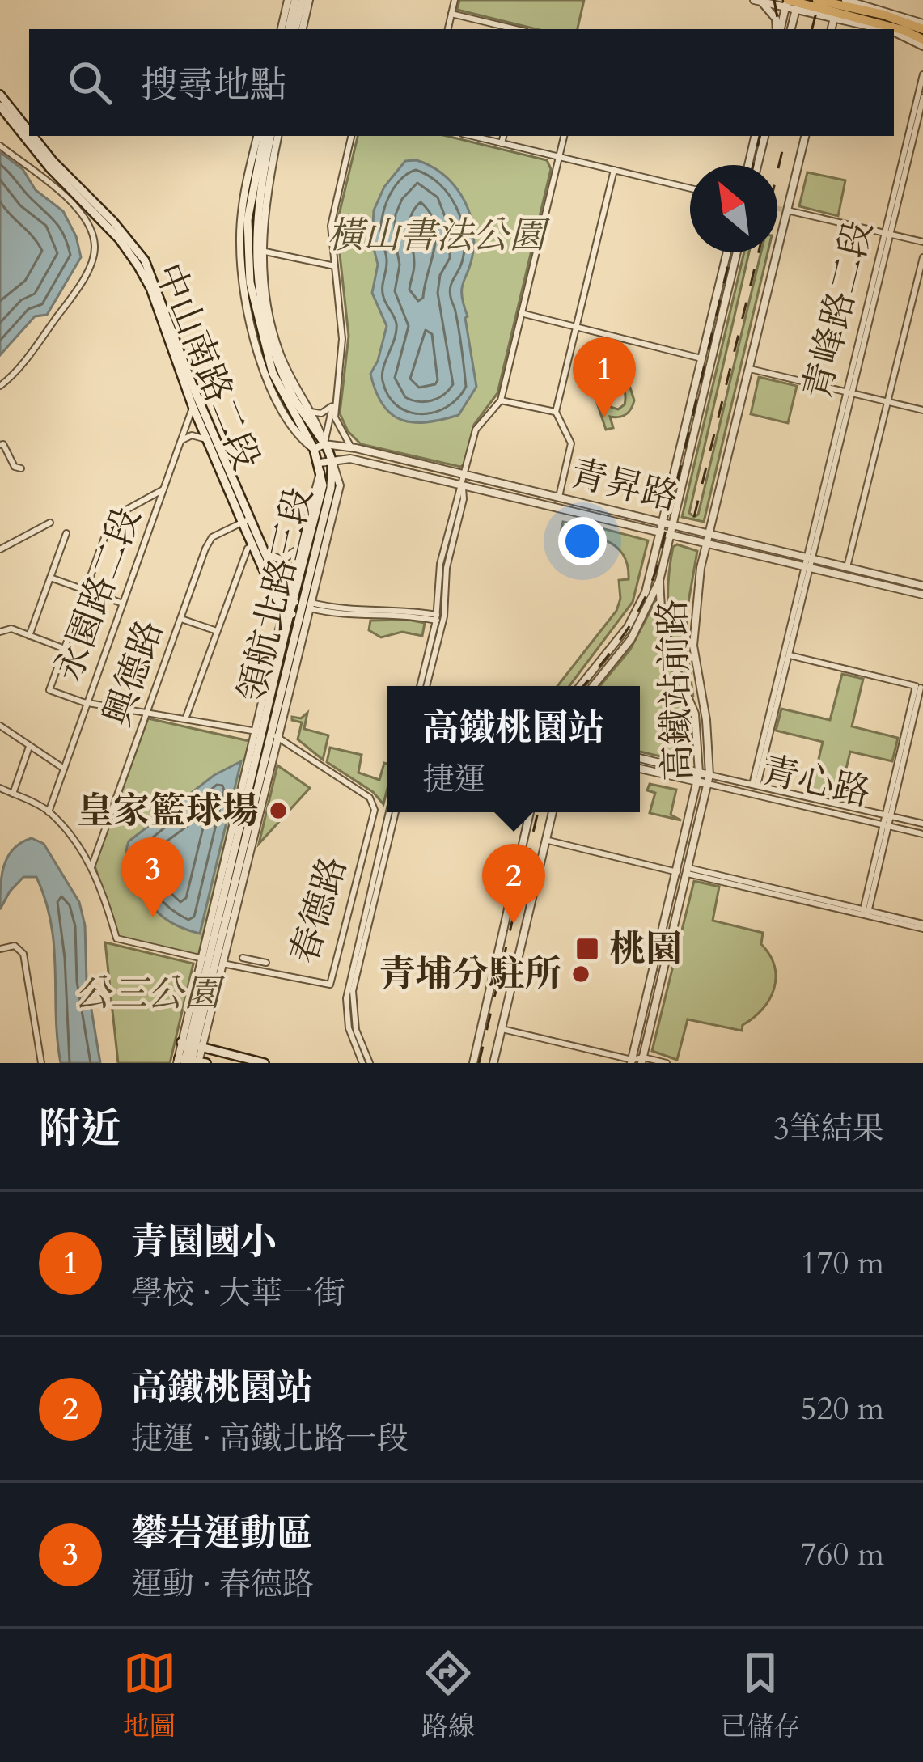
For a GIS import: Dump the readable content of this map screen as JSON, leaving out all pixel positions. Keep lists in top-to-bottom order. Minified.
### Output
{"streets":{"main road":["中山南路二段","領航北路三段"],"street":["青峰路二段","青昇路","永園路二段","興德路","高鐵站前路","青心路","春德路"]},"crossings":[["青峰路二段","青昇路"],["青峰路二段","青心路"],["中山南路二段","永園路二段"],["中山南路二段","領航北路三段"],["中山南路二段","興德路"],["青昇路","領航北路三段"],["青昇路","高鐵站前路"],["永園路二段","春德路"],["領航北路三段","春德路"],["興德路","春德路"],["高鐵站前路","青心路"]],"parks":["橫山書法公園","公三公園"],"places":{"other":["皇家籃球場","青埔分駐所"],"transit":["桃園"]},"north":"top left","page":{"search":"搜尋地點","pins":["1","3","2"],"popup":["高鐵桃園站","捷運"],"heading":["附近","3筆結果"],"list":[{"mark":"1","name":"青園國小","note":"學校 · 大華一街","value":"170 m"},{"mark":"2","name":"高鐵桃園站","note":"捷運 · 高鐵北路一段","value":"520 m"},{"mark":"3","name":"攀岩運動區","note":"運動 · 春德路","value":"760 m"}],"nav":["地圖","路線","已儲存"]}}
